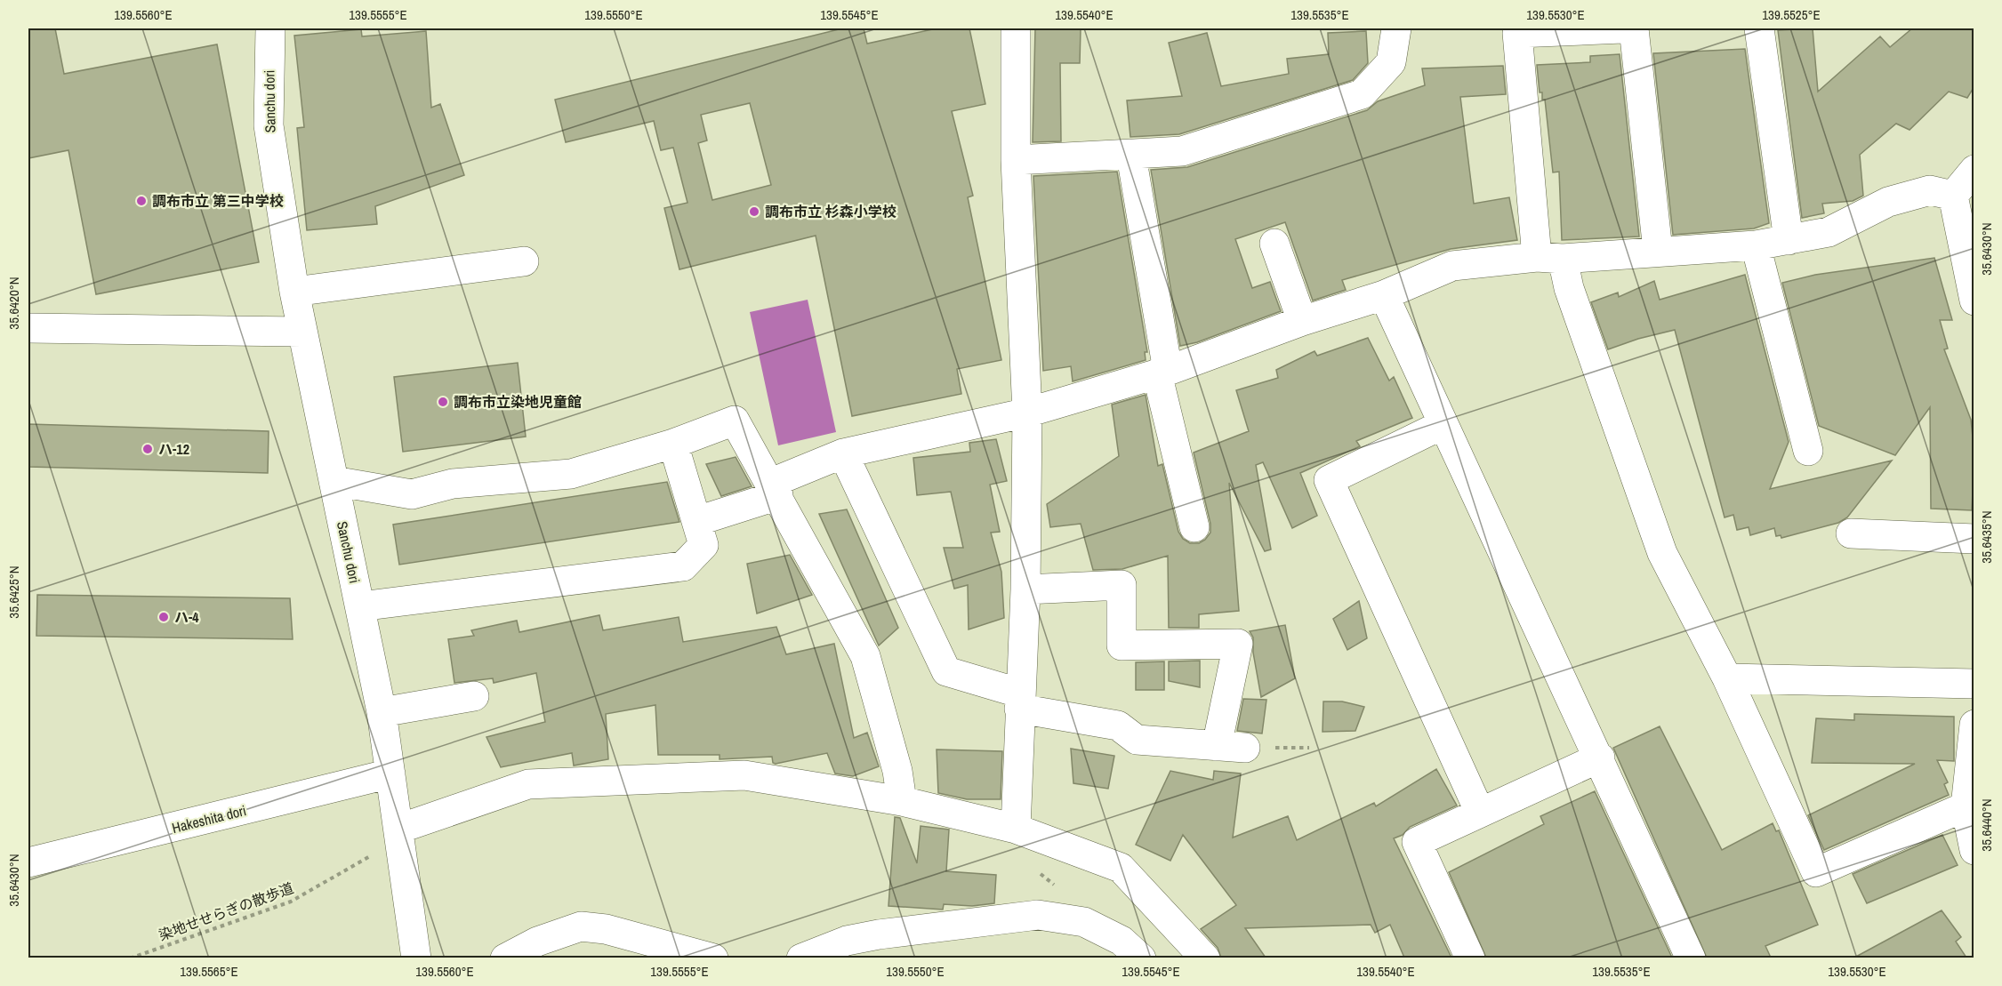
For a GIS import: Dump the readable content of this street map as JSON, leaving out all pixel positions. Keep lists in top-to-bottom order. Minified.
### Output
{"streets":{"street":["Sanchu dori","Hakeshita dori"],"path":["染地せせらぎの散歩道"]},"crossings":[["Sanchu dori","Hakeshita dori"]],"places":["調布市立 第三中学校","調布市立 杉森小学校","調布市立染地児童館","ハ-12","ハ-4"],"coordinates":["139.5560°E","139.5555°E","139.5550°E","139.5545°E","139.5540°E","139.5535°E","139.5530°E","139.5525°E","35.6430°N","35.6420°N","35.6435°N","35.6425°N","35.6440°N","139.5565°E"]}
